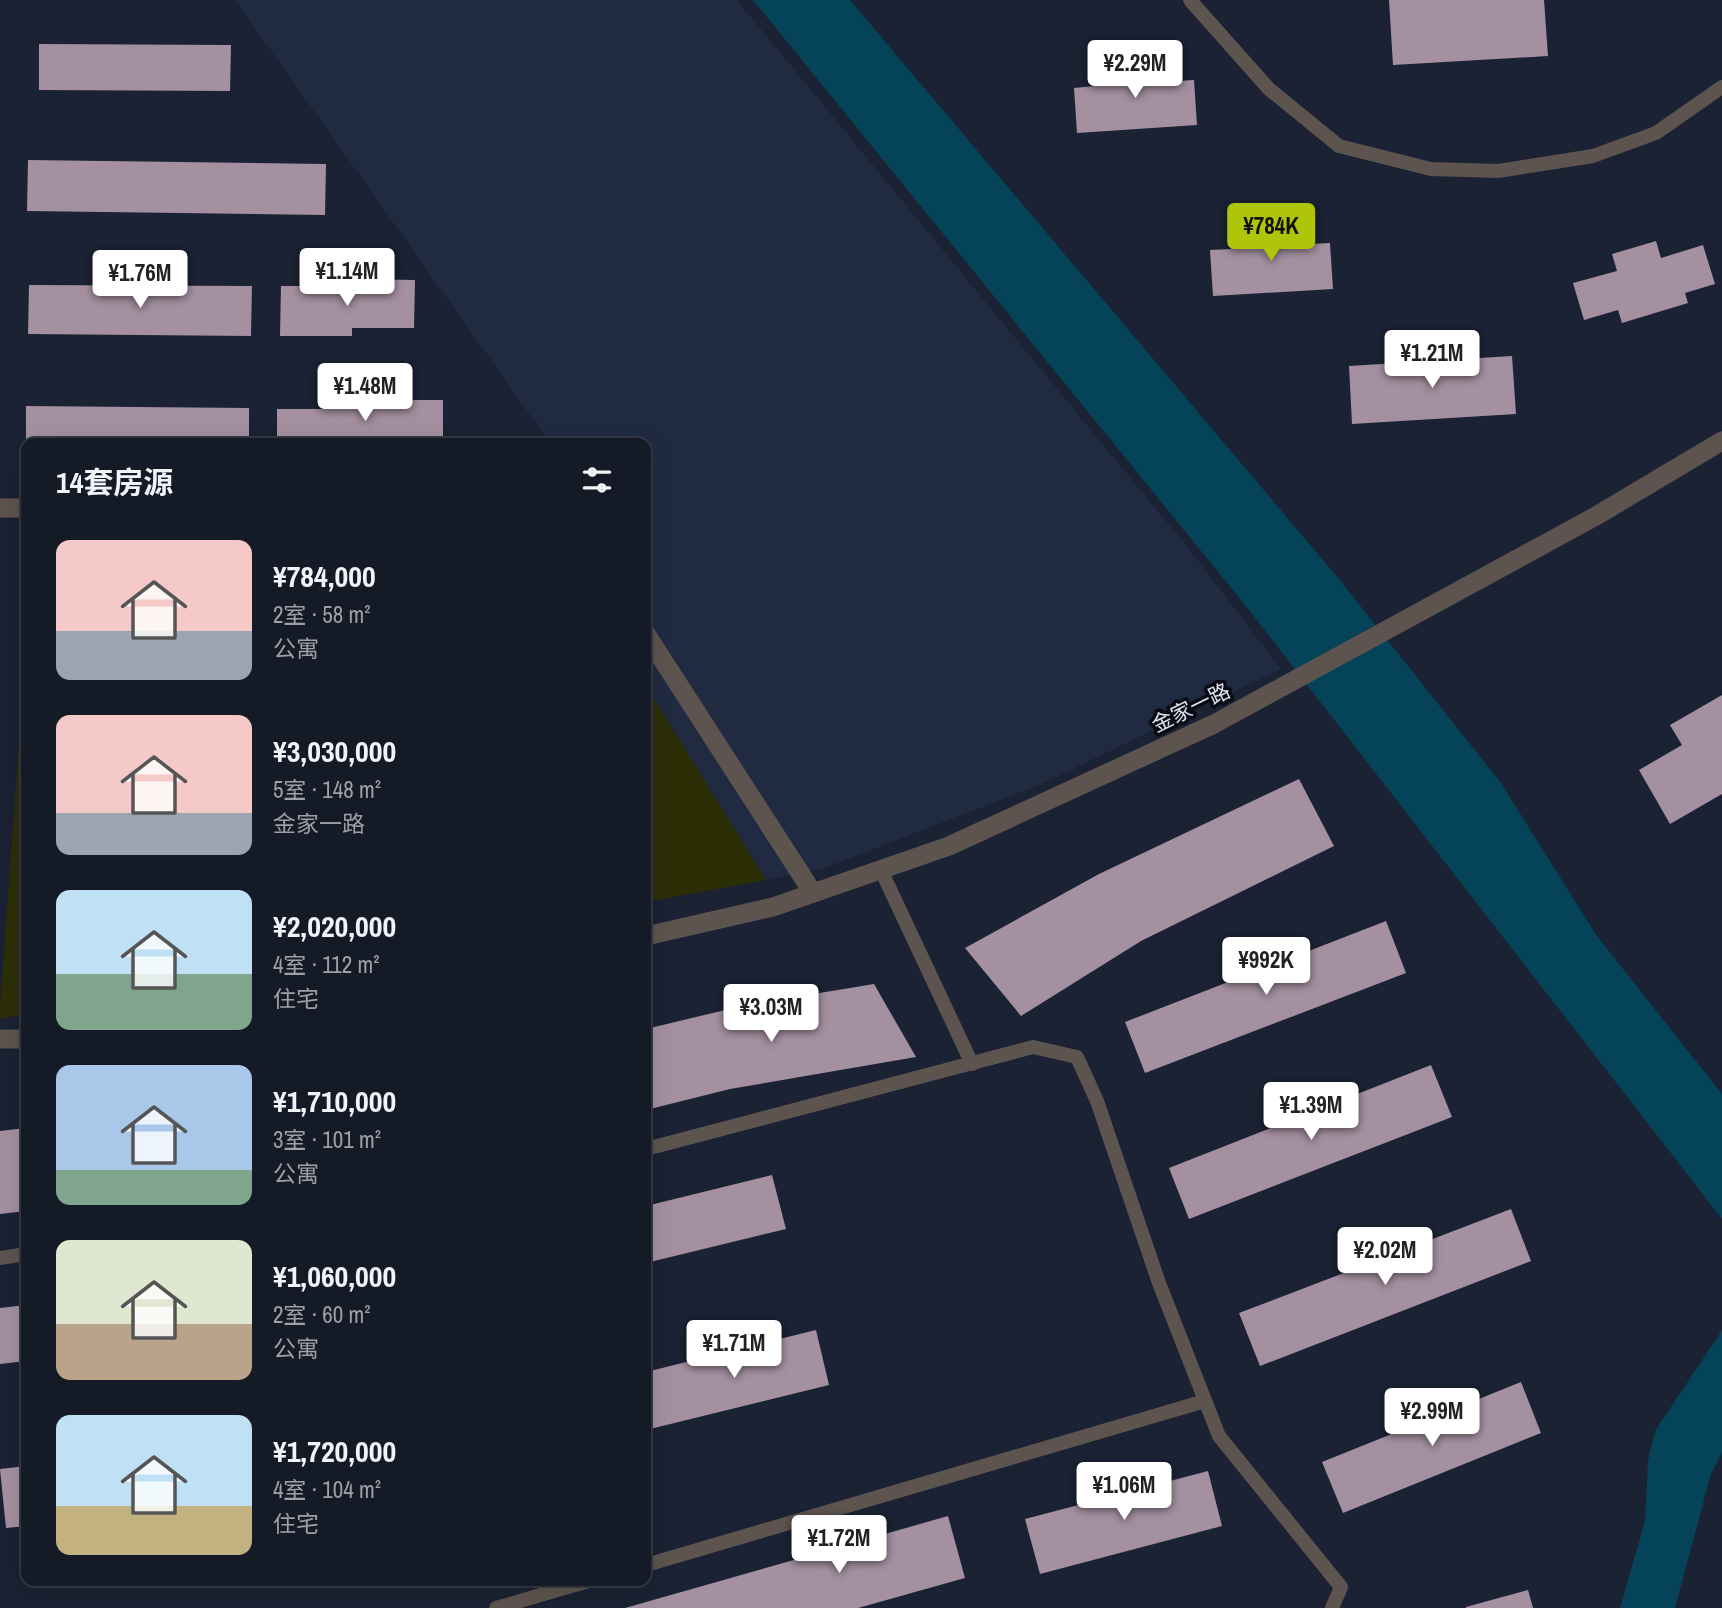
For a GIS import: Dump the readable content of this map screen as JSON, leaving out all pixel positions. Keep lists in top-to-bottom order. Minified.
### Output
{"streets":{"street":["金家一路"]},"page":{"price":["¥2.29M","¥784K","¥1.14M","¥1.76M","¥1.21M","¥1.48M","¥992K","¥3.03M","¥1.39M","¥2.02M","¥1.71M","¥2.99M","¥1.06M","¥1.72M"],"heading":"14套房源","list":[{"name":"¥784,000","note":"2室 · 58 m² · 公寓"},{"name":"¥3,030,000","note":"5室 · 148 m² · 金家一路"},{"name":"¥2,020,000","note":"4室 · 112 m² · 住宅"},{"name":"¥1,710,000","note":"3室 · 101 m² · 公寓"},{"name":"¥1,060,000","note":"2室 · 60 m² · 公寓"},{"name":"¥1,720,000","note":"4室 · 104 m² · 住宅"}]}}
